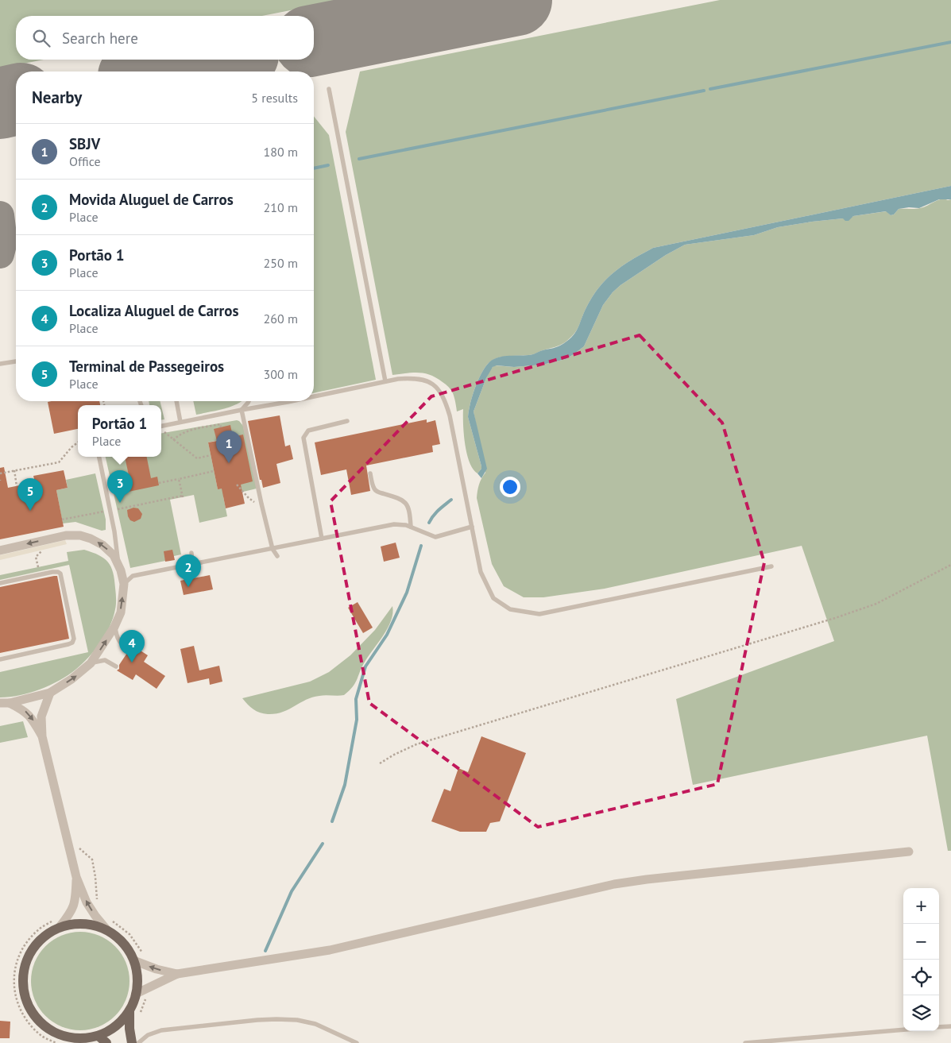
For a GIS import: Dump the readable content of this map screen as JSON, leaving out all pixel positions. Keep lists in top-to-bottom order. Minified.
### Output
{"page":{"search":"Search here","heading":["Nearby","5 results"],"list":[{"mark":"1","name":"SBJV","note":"Office","value":"180 m"},{"mark":"2","name":"Movida Aluguel de Carros","note":"Place","value":"210 m"},{"mark":"3","name":"Portão 1","note":"Place","value":"250 m"},{"mark":"4","name":"Localiza Aluguel de Carros","note":"Place","value":"260 m"},{"mark":"5","name":"Terminal de Passegeiros","note":"Place","value":"300 m"}],"popup":["Portão 1","Place"],"pins":["1","3","5","2","4"],"map_buttons":["+","−"]}}
